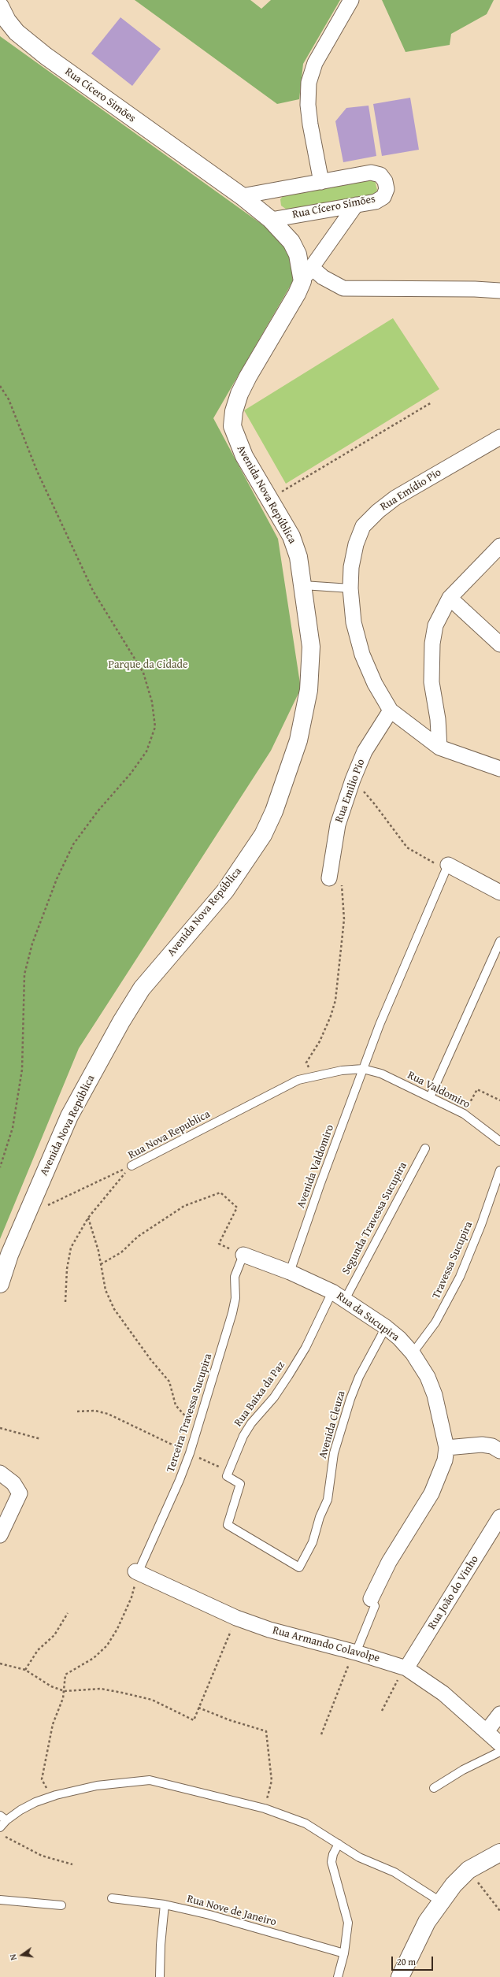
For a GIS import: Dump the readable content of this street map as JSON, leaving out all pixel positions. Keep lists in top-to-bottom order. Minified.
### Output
{"streets":{"street":["Rua Cícero Simões","Rua Emídio Pio","Avenida Nova República","Rua Emilio Pio","Rua da Sucupira","Rua João do Vinho","Rua Armando Colavolpe"],"lane":["Rua Valdomiro","Rua Nova Republica","Avenida Valdomiro","Segunda Travessa Sucupira","Travessa Sucupira","Rua Baixa da Paz","Terceira Travessa Sucupira","Avenida Cleuza","Rua Nove de Janeiro"]},"crossings":[["Rua Emídio Pio","Rua Emilio Pio"],["Rua Valdomiro","Rua Nova Republica"],["Rua Valdomiro","Avenida Valdomiro"],["Rua Nova Republica","Avenida Valdomiro"],["Avenida Valdomiro","Rua da Sucupira"],["Segunda Travessa Sucupira","Rua da Sucupira"],["Segunda Travessa Sucupira","Rua Baixa da Paz"],["Travessa Sucupira","Rua da Sucupira"],["Rua da Sucupira","Rua Baixa da Paz"],["Rua da Sucupira","Terceira Travessa Sucupira"],["Rua da Sucupira","Avenida Cleuza"],["Rua Baixa da Paz","Avenida Cleuza"],["Terceira Travessa Sucupira","Rua Armando Colavolpe"],["Rua João do Vinho","Rua Armando Colavolpe"]],"parks":["Parque da Cidade"],"scale_bar":"20 m","north":"left"}
